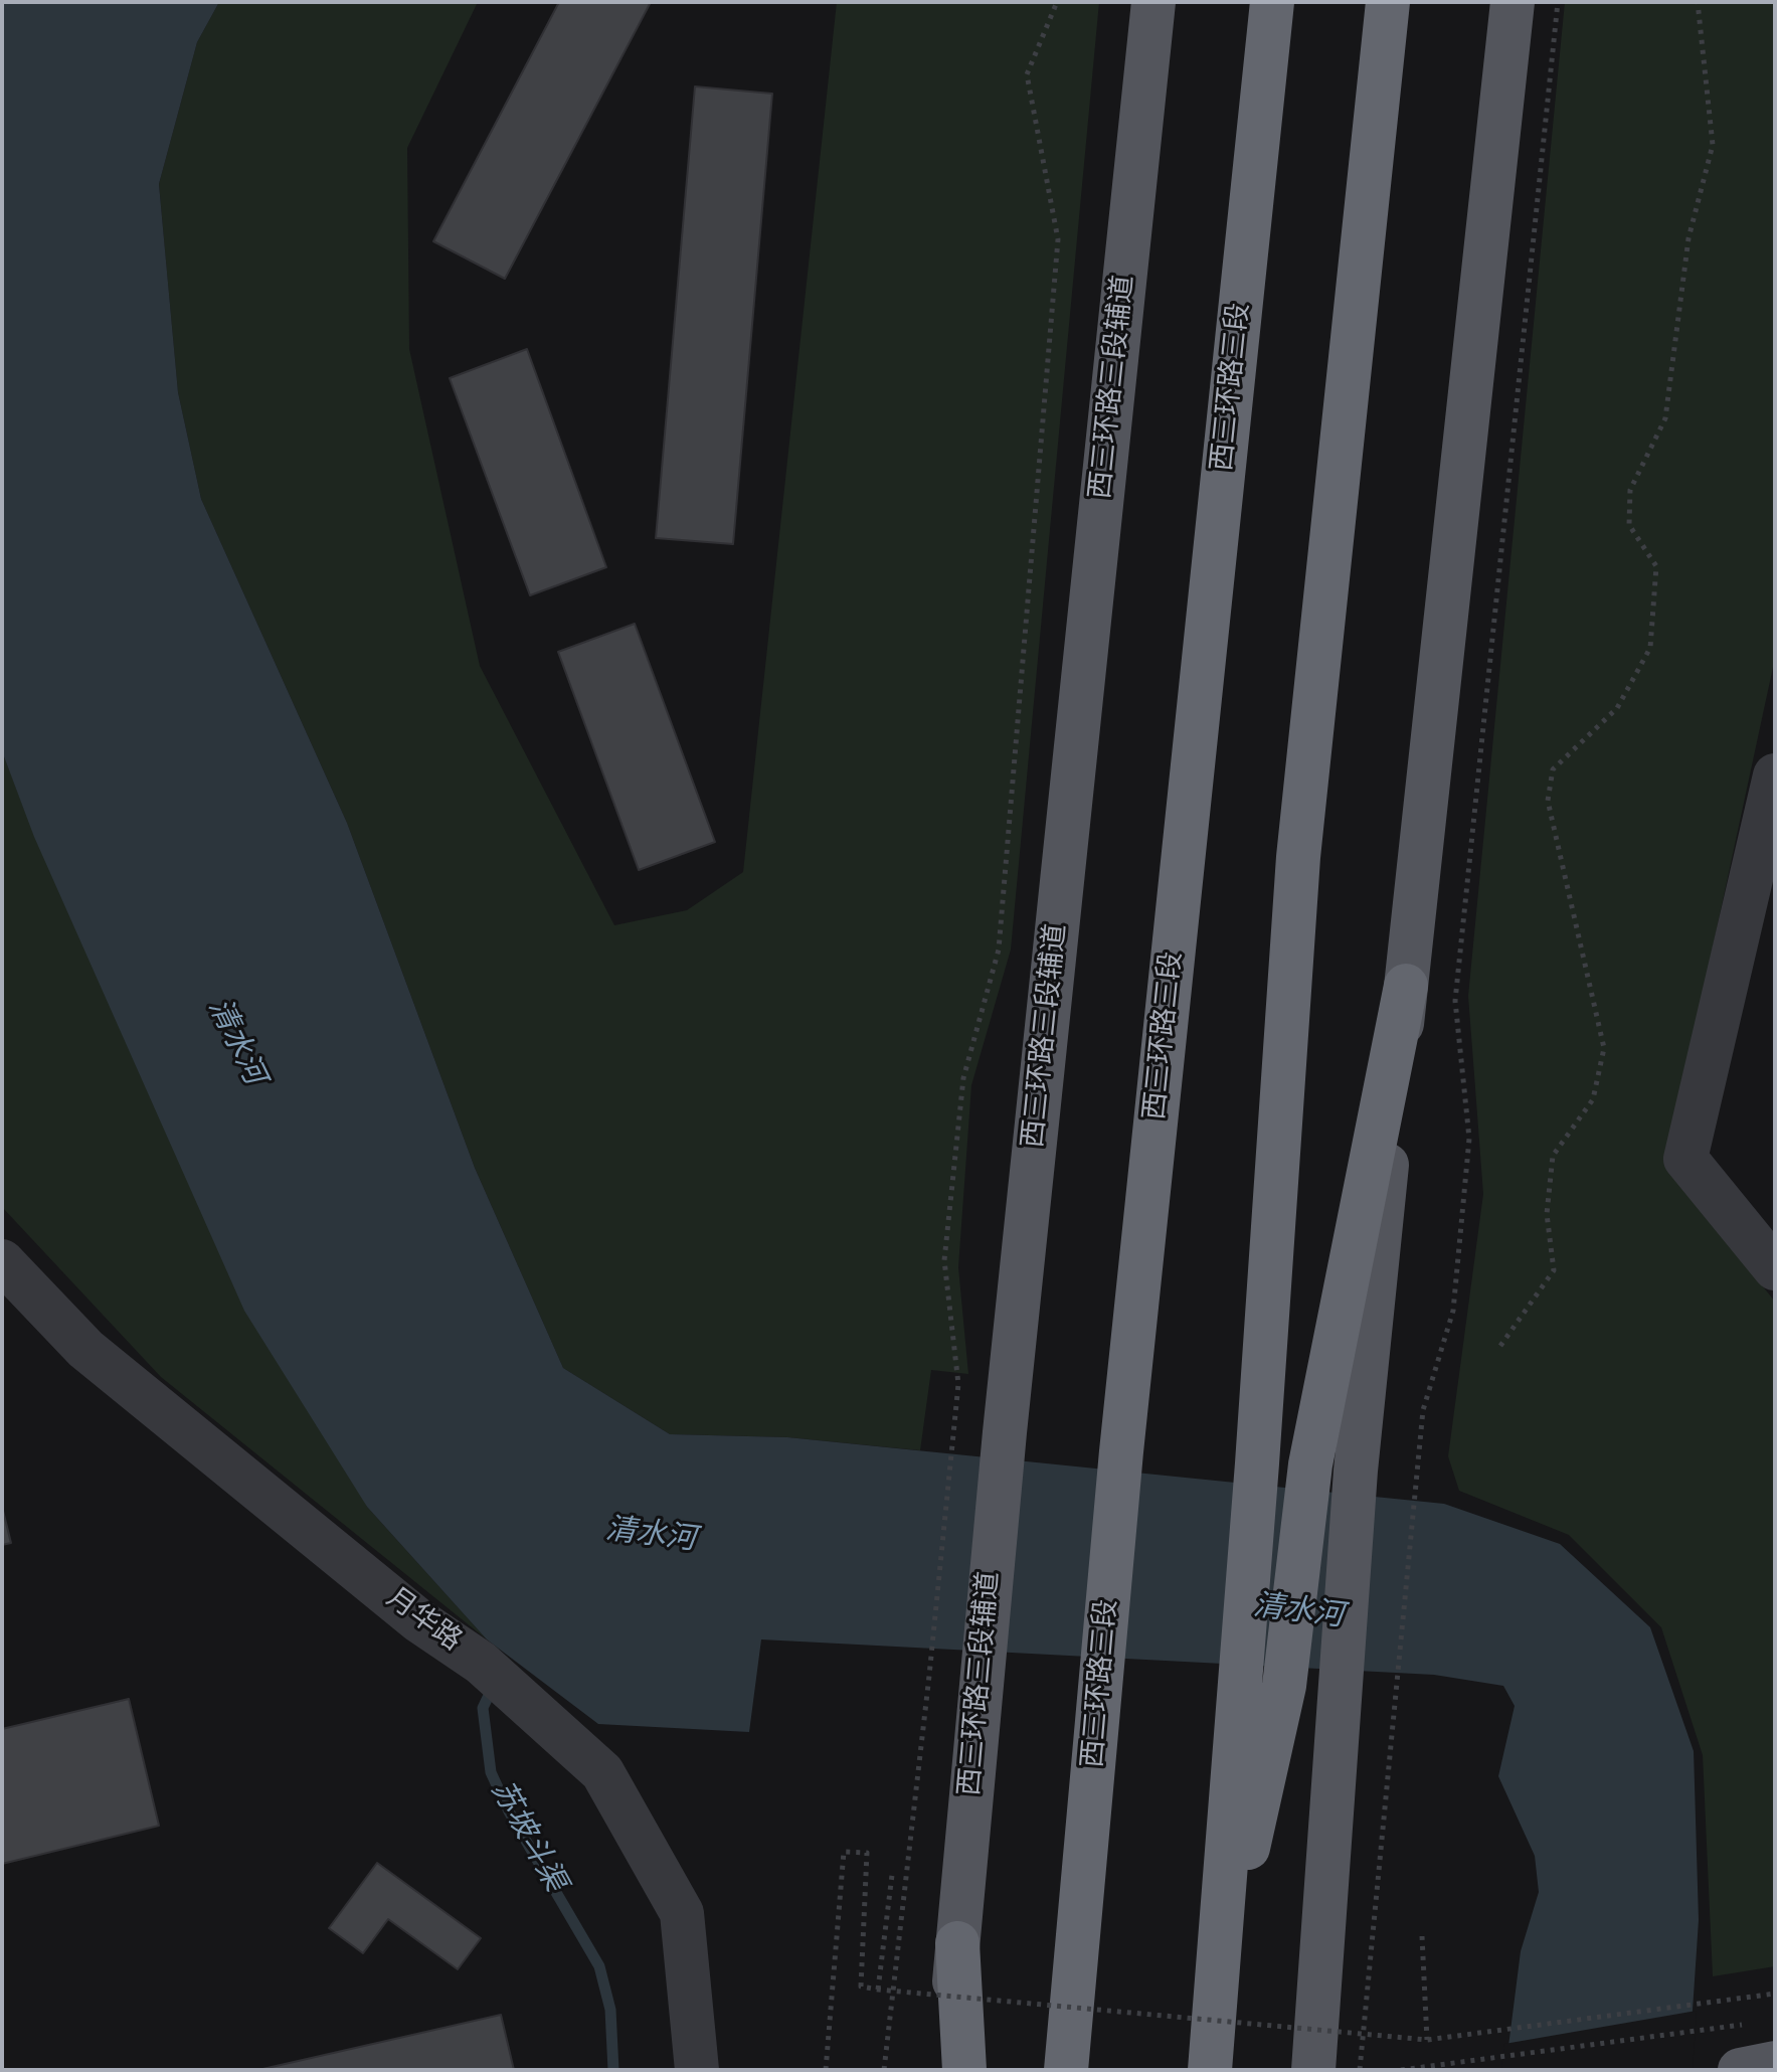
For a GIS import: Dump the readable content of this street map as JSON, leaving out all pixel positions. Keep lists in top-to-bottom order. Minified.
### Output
{"streets":{"highway":["西三环路三段"],"main road":["西三环路三段辅道"],"street":["月华路"]},"water":["清水河","苏坡斗渠"]}
